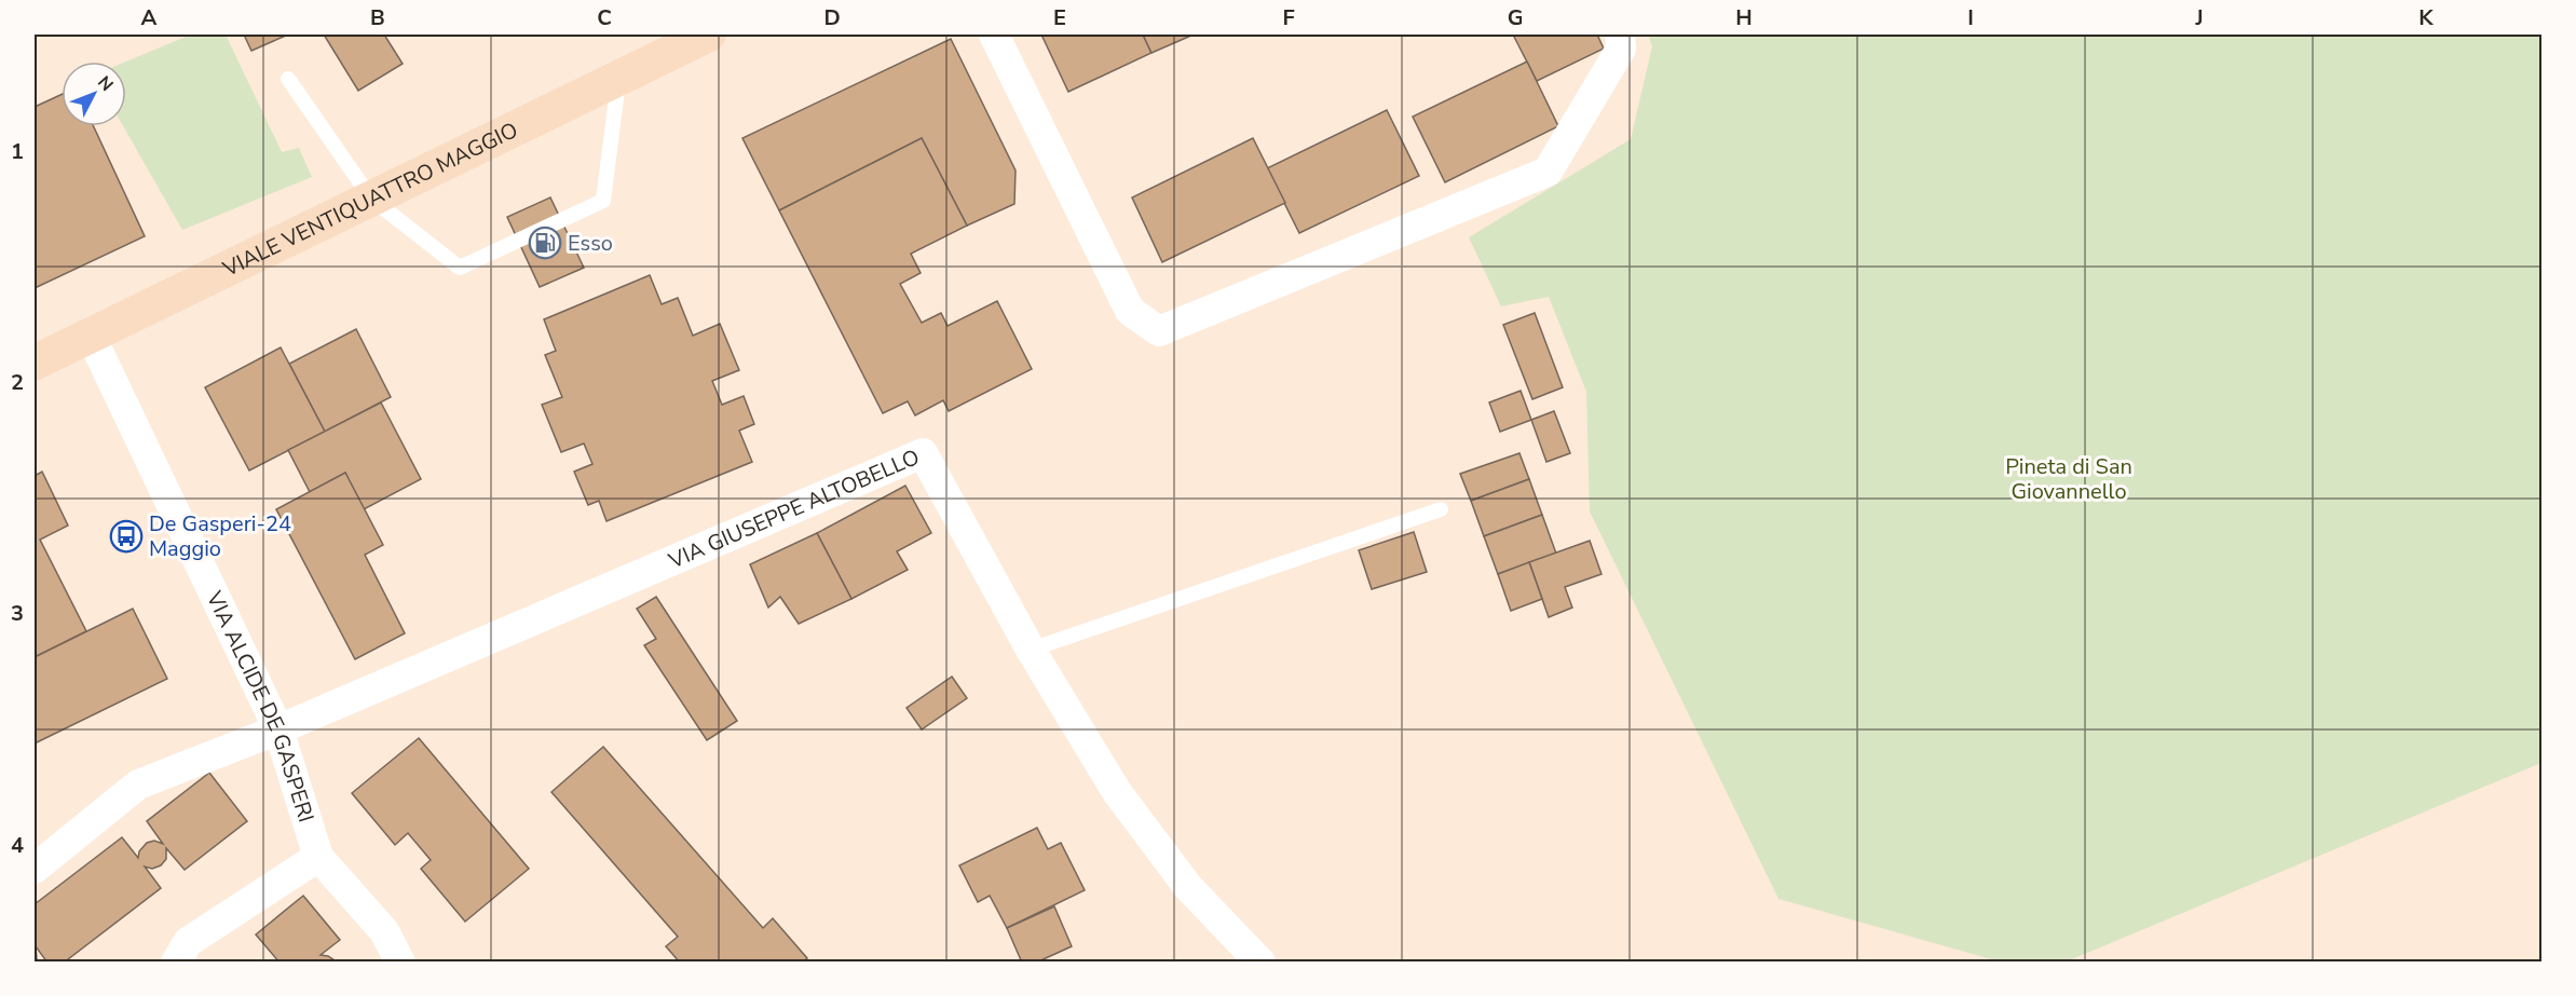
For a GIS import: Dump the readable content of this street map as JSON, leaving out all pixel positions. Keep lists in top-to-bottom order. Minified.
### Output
{"streets":{"main road":["VIALE VENTIQUATTRO MAGGIO"],"street":["VIA GIUSEPPE ALTOBELLO","VIA ALCIDE DE GASPERI"]},"crossings":[["VIALE VENTIQUATTRO MAGGIO","VIA ALCIDE DE GASPERI"],["VIA GIUSEPPE ALTOBELLO","VIA ALCIDE DE GASPERI"]],"parks":["Pineta di San Giovannello"],"places":{"fuel station":["Esso"],"bus stop":["De Gasperi-24 Maggio"]},"north":"top right","grid":{"columns":["A","B","C","D","E","F","G","H","I","J","K"],"rows":["1","2","3","4"]}}
